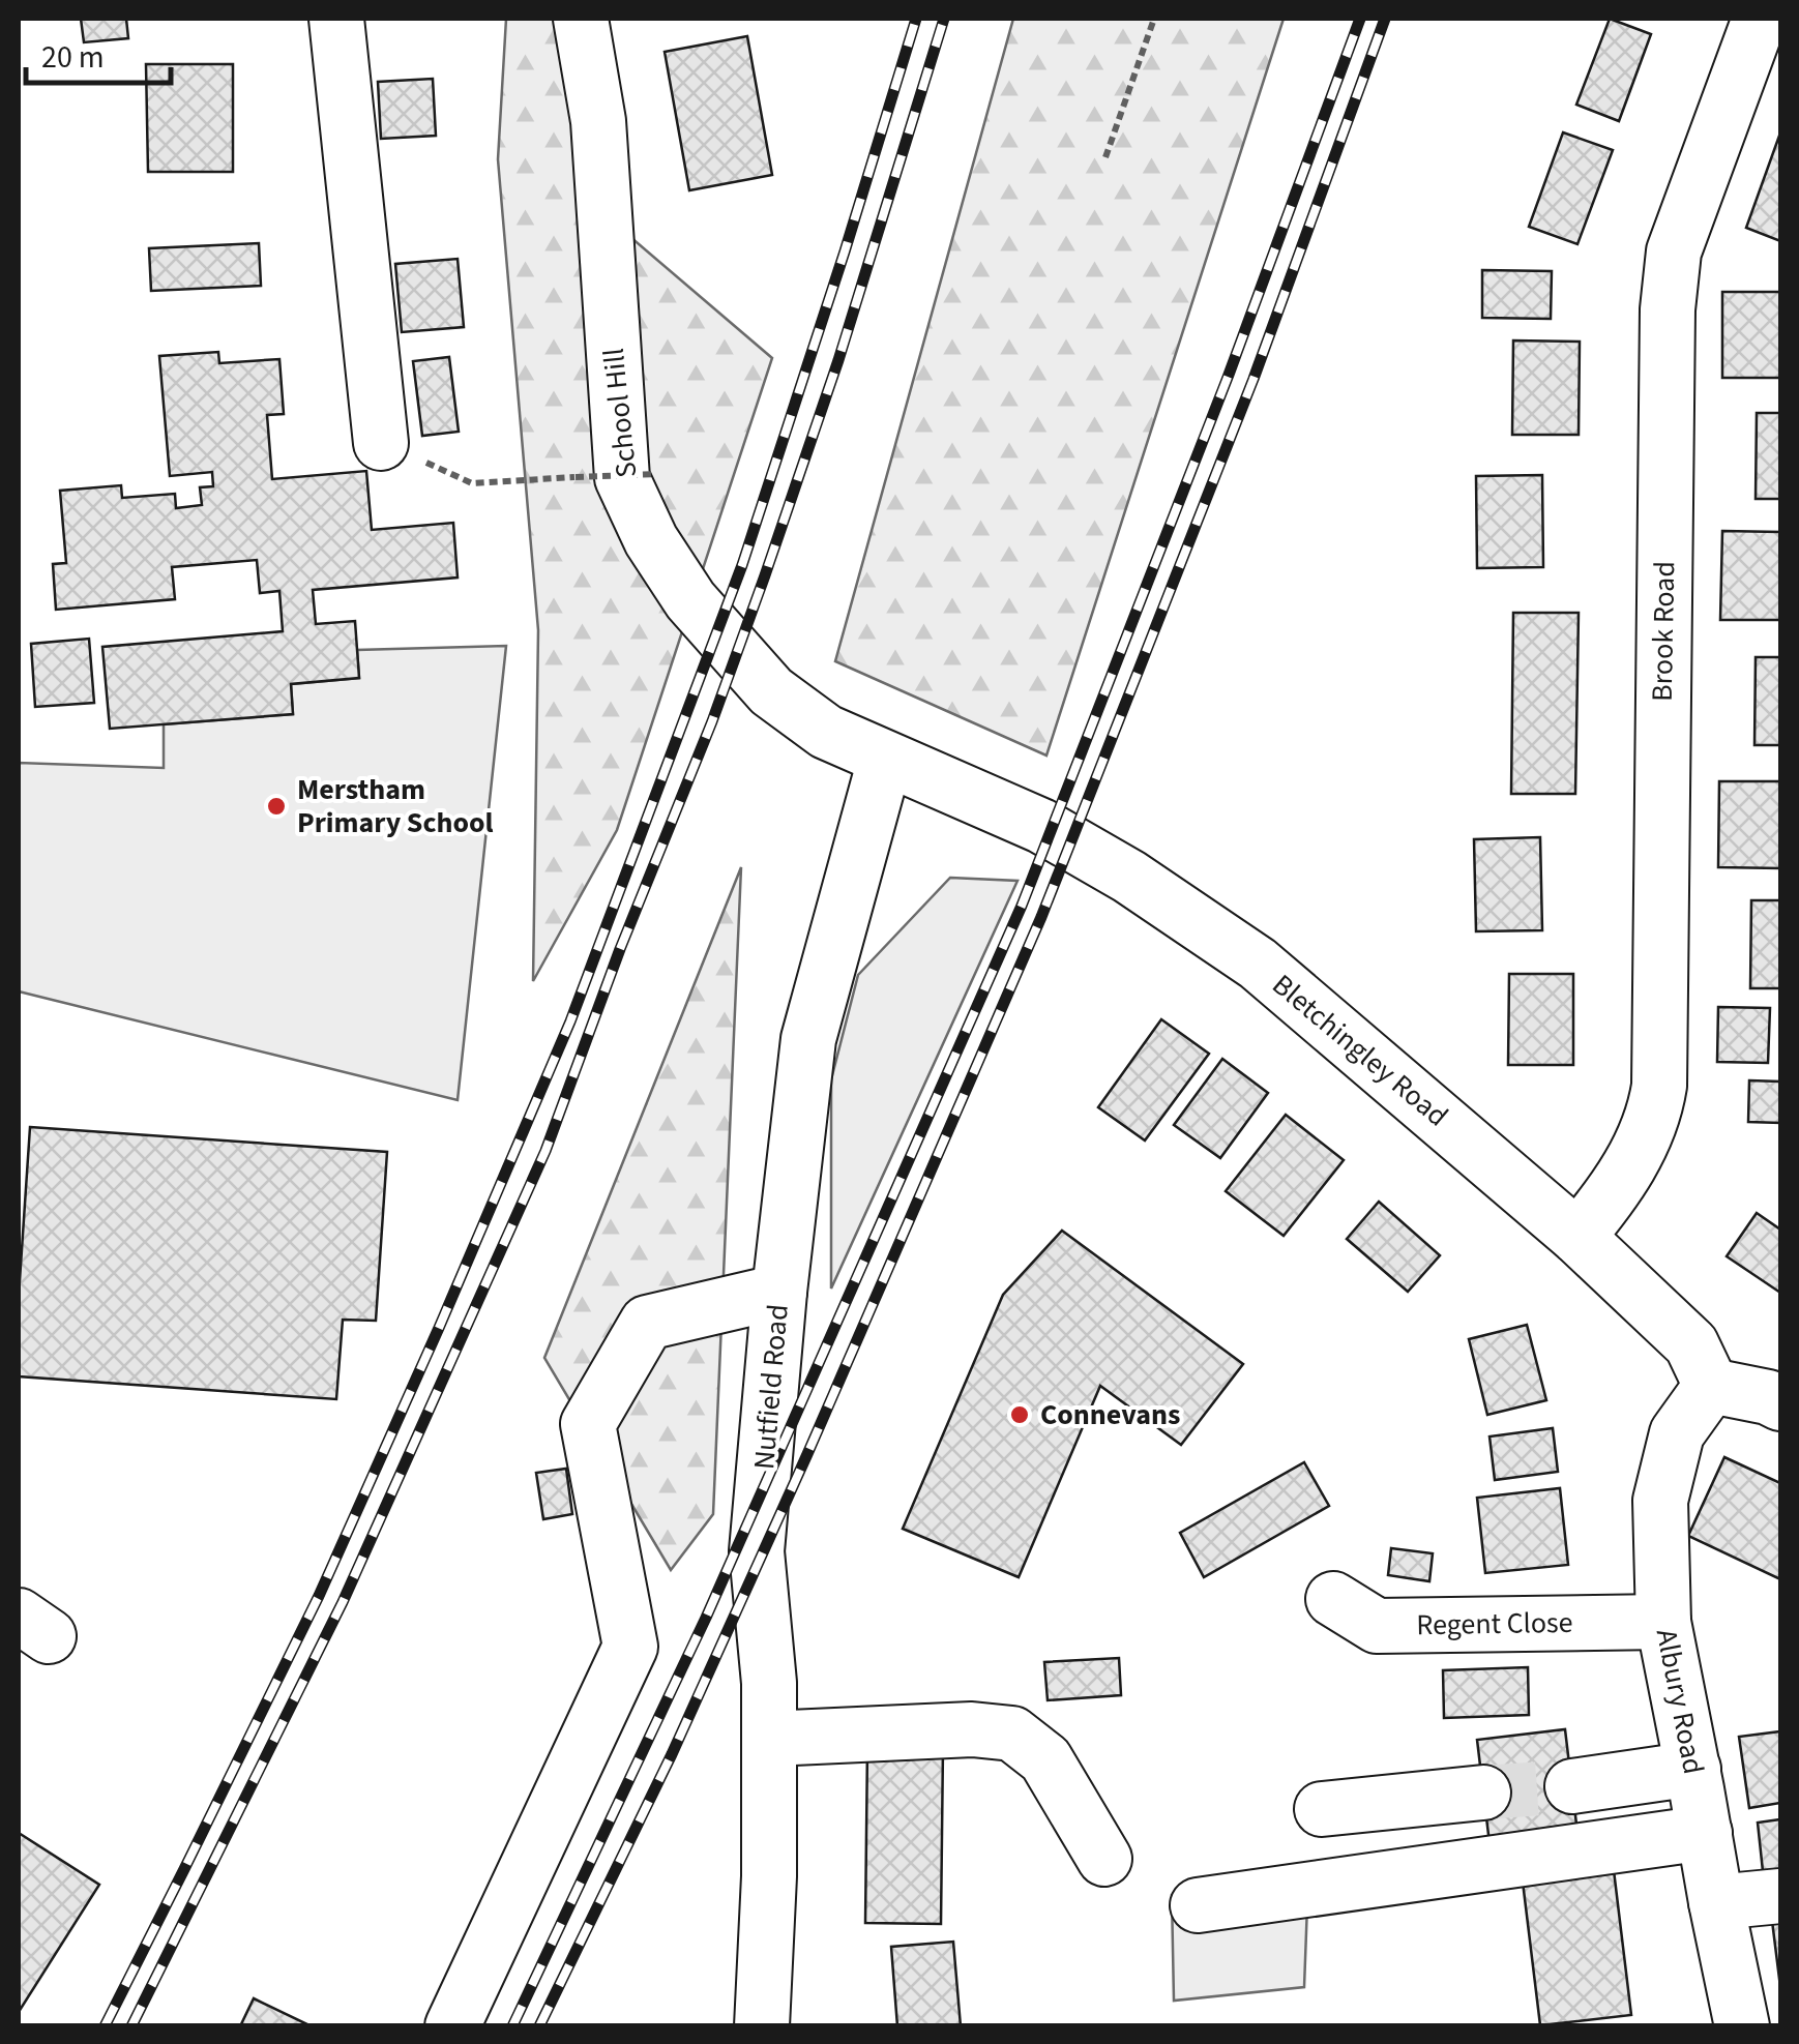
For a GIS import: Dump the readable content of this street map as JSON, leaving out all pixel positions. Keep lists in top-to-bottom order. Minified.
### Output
{"streets":{"street":["School Hill","Brook Road","Bletchingley Road","Nutfield Road","Regent Close","Albury Road"]},"crossings":[["School Hill","Bletchingley Road"],["School Hill","Nutfield Road"],["Brook Road","Bletchingley Road"],["Bletchingley Road","Nutfield Road"],["Bletchingley Road","Albury Road"],["Regent Close","Albury Road"]],"places":["Merstham Primary School","Connevans"],"scale_bar":"20 m"}
